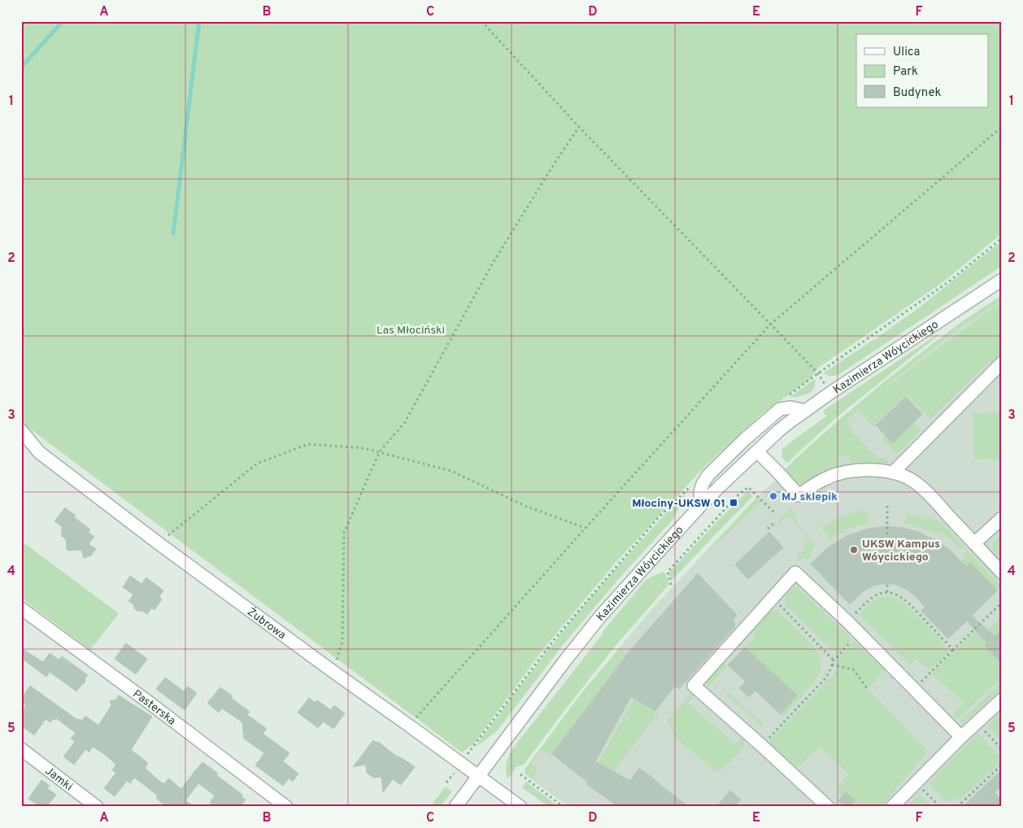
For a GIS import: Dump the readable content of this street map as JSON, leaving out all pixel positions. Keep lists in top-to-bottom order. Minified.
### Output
{"streets":{"street":["Kazimierza Wóycickiego","Żubrowa","Pasterska","Jamki"]},"crossings":[["Kazimierza Wóycickiego","Żubrowa"]],"parks":["Las Młociński"],"places":{"other":["MJ sklepik","UKSW Kampus Wóycickiego"],"transit":["Młociny-UKSW 01"]},"legend":["Ulica","Park","Budynek"],"grid":{"columns":["A","B","C","D","E","F"],"rows":["1","2","3","4","5"]}}
